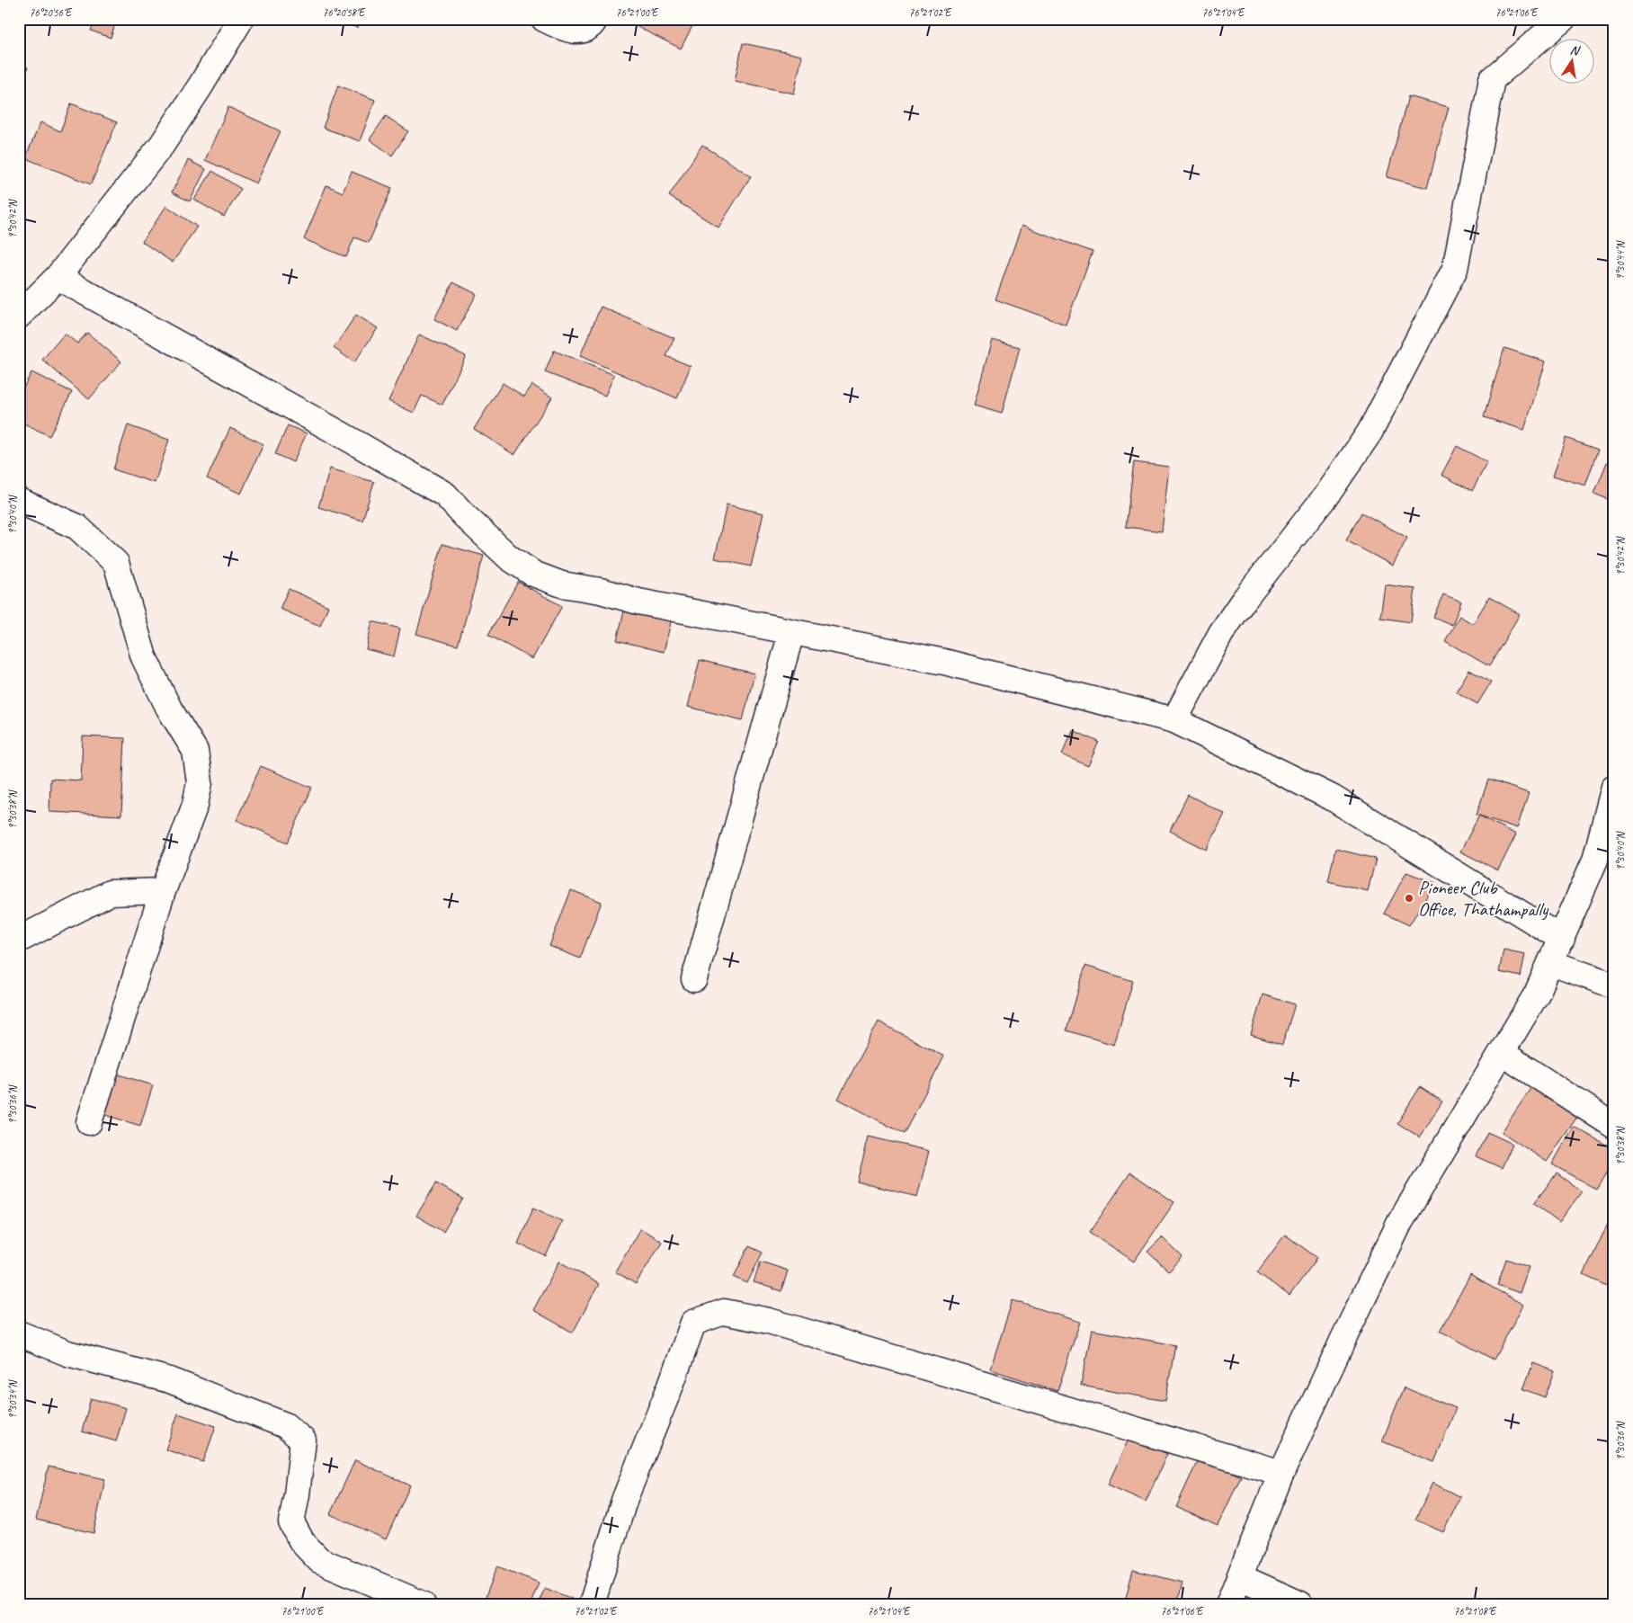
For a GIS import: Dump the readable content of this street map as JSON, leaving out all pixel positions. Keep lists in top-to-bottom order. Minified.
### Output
{"places":["Pioneer Club Office, Thathampally"],"north":"top","coordinates":["76°20'56\"E","76°20'58\"E","76°21'00\"E","76°21'02\"E","76°21'04\"E","76°21'06\"E","9°30'42\"N","9°30'44\"N","9°30'40\"N","9°30'38\"N","9°30'36\"N","9°30'34\"N","76°21'08\"E"]}
